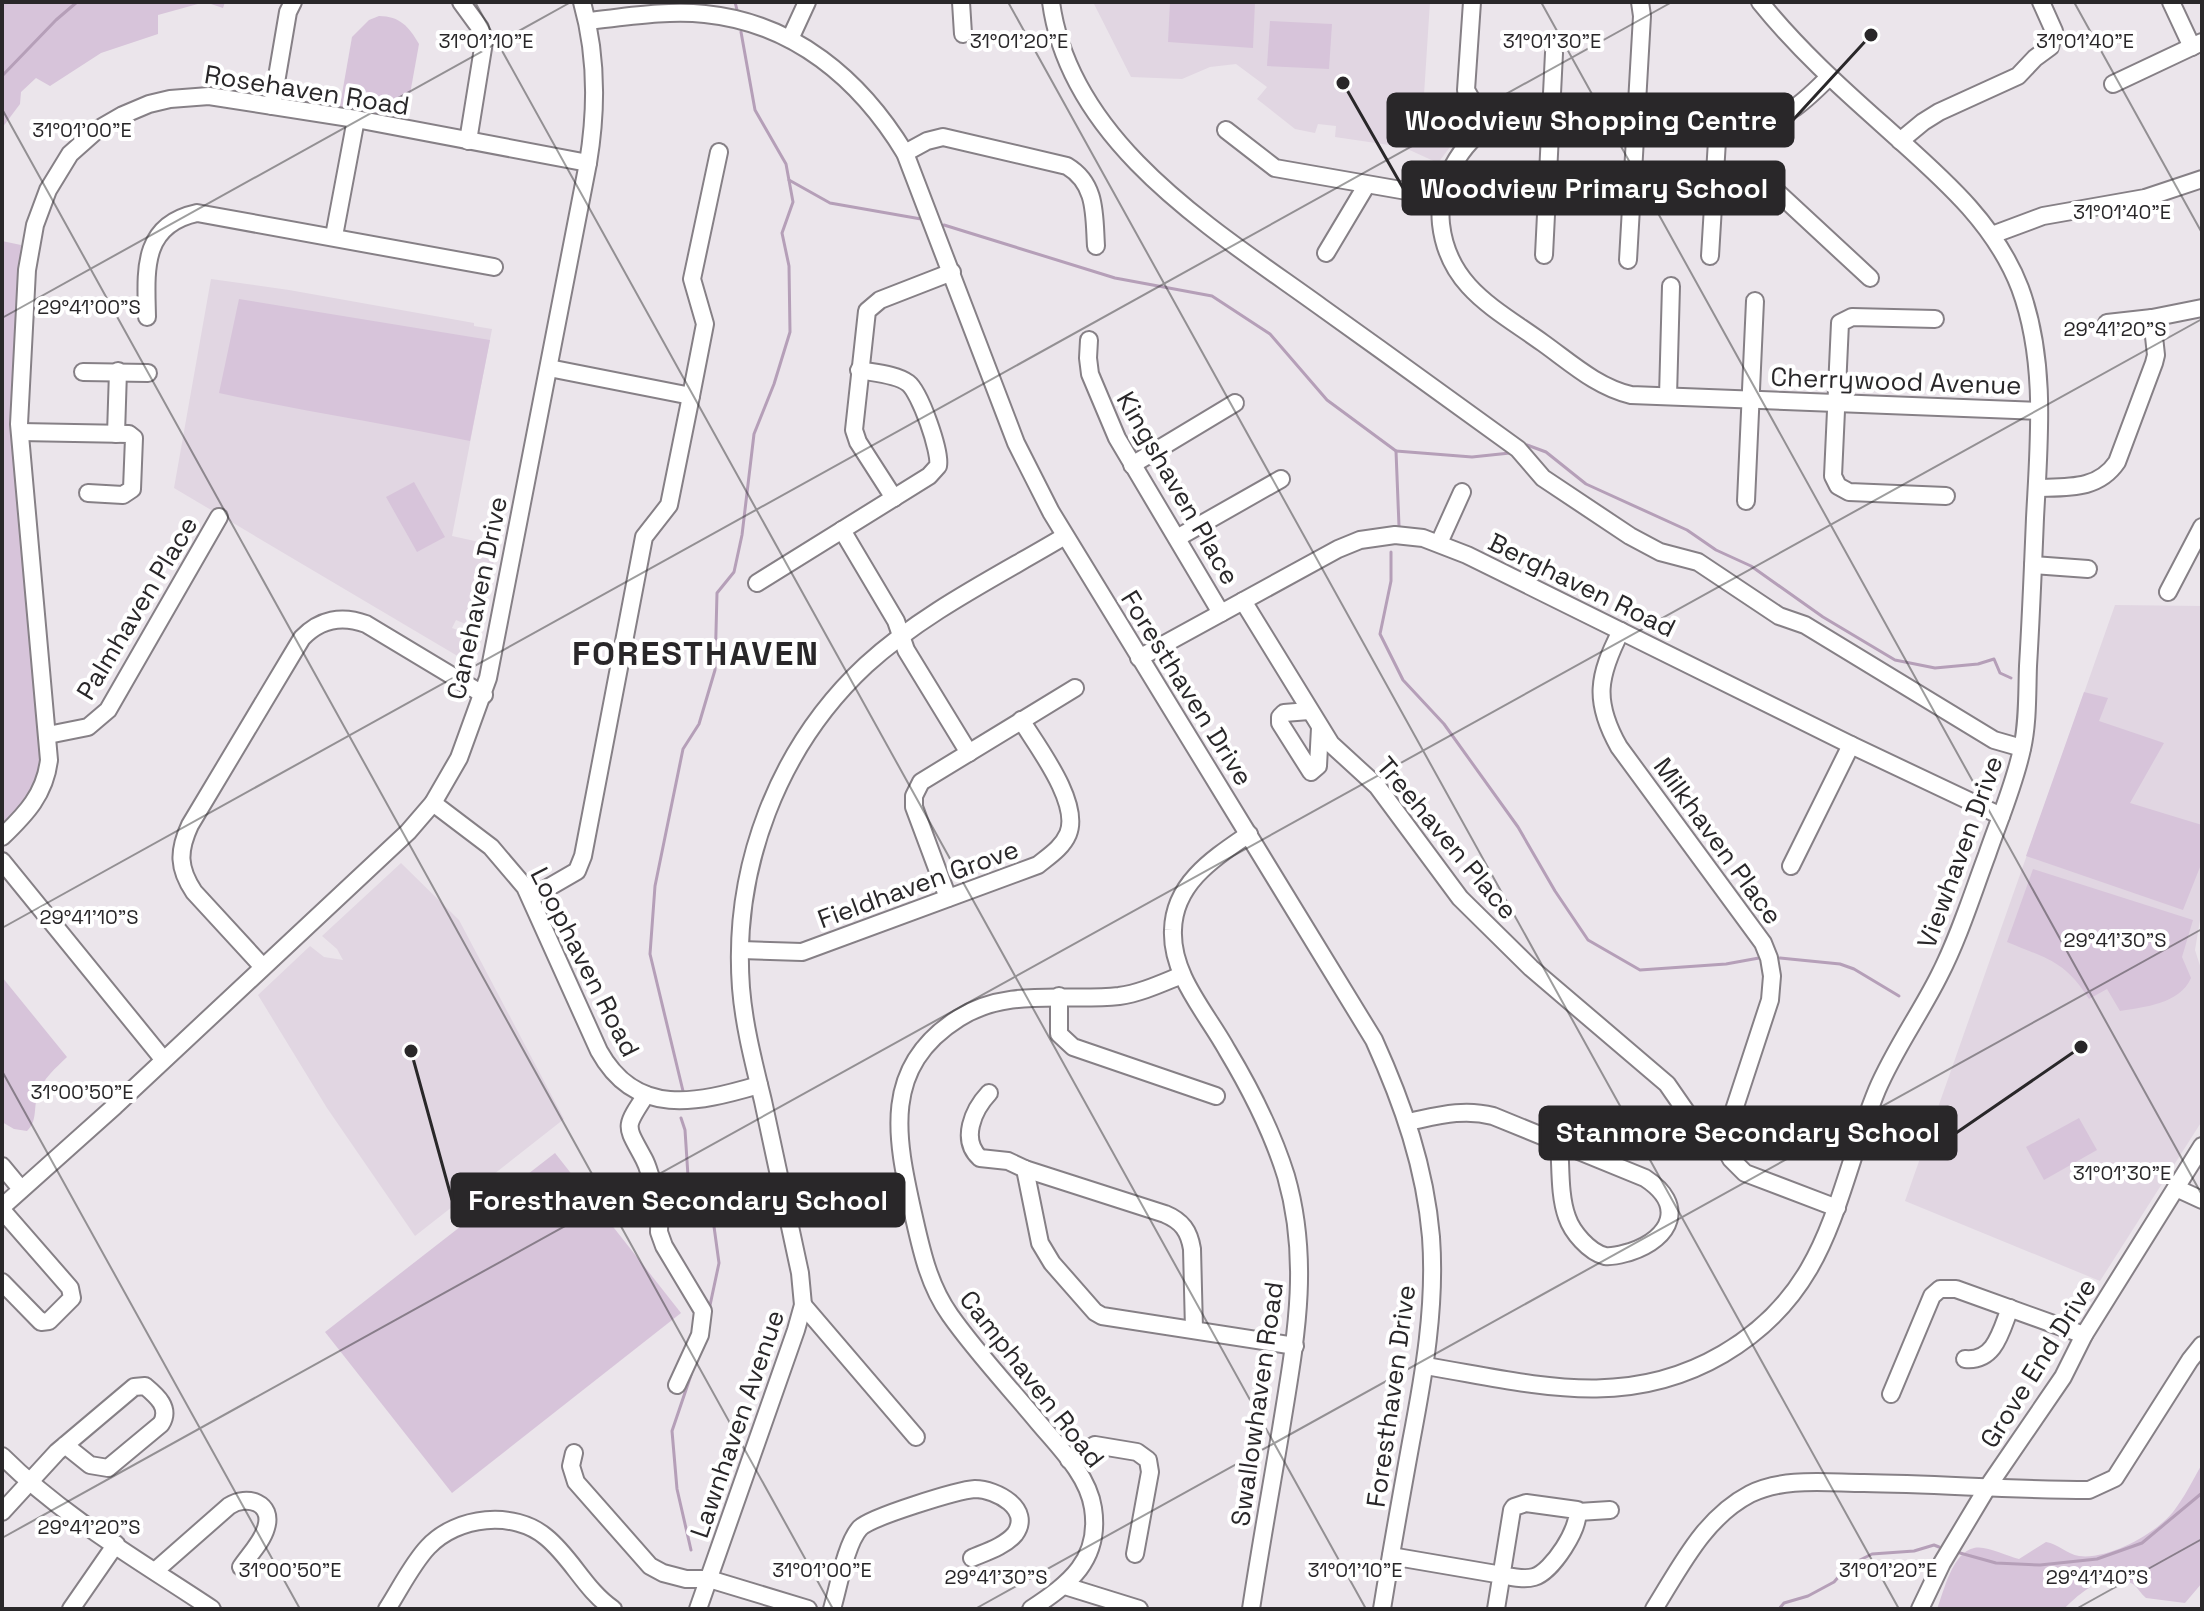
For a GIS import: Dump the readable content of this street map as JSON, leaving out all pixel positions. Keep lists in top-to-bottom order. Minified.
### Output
{"streets":{"street":["Rosehaven Road","Cherrywood Avenue","Kingshaven Place","Berghaven Road","Canehaven Drive","Palmhaven Place","Foresthaven Drive","Treehaven Place","Milkhaven Place","Viewhaven Drive","Fieldhaven Grove","Loophaven Road","Grove End Drive","Camphaven Road","Swallowhaven Road","Lawnhaven Avenue"]},"crossings":[["Rosehaven Road","Canehaven Drive"],["Rosehaven Road","Palmhaven Place"],["Cherrywood Avenue","Viewhaven Drive"],["Kingshaven Place","Berghaven Road"],["Berghaven Road","Foresthaven Drive"],["Berghaven Road","Treehaven Place"],["Berghaven Road","Milkhaven Place"],["Berghaven Road","Viewhaven Drive"],["Canehaven Drive","Foresthaven Drive"],["Canehaven Drive","Loophaven Road"],["Foresthaven Drive","Viewhaven Drive"],["Foresthaven Drive","Swallowhaven Road"],["Foresthaven Drive","Lawnhaven Avenue"],["Treehaven Place","Milkhaven Place"],["Fieldhaven Grove","Lawnhaven Avenue"],["Loophaven Road","Lawnhaven Avenue"],["Camphaven Road","Swallowhaven Road"]],"districts":["FORESTHAVEN"],"places":["Woodview Shopping Centre","Woodview Primary School","Stanmore Secondary School","Foresthaven Secondary School"],"coordinates":["31°01'40\"E","31°01'10\"E","31°01'20\"E","31°01'30\"E","31°01'00\"E","29°41'00\"S","29°41'20\"S","29°41'10\"S","29°41'30\"S","31°00'50\"E","29°41'40\"S"]}
